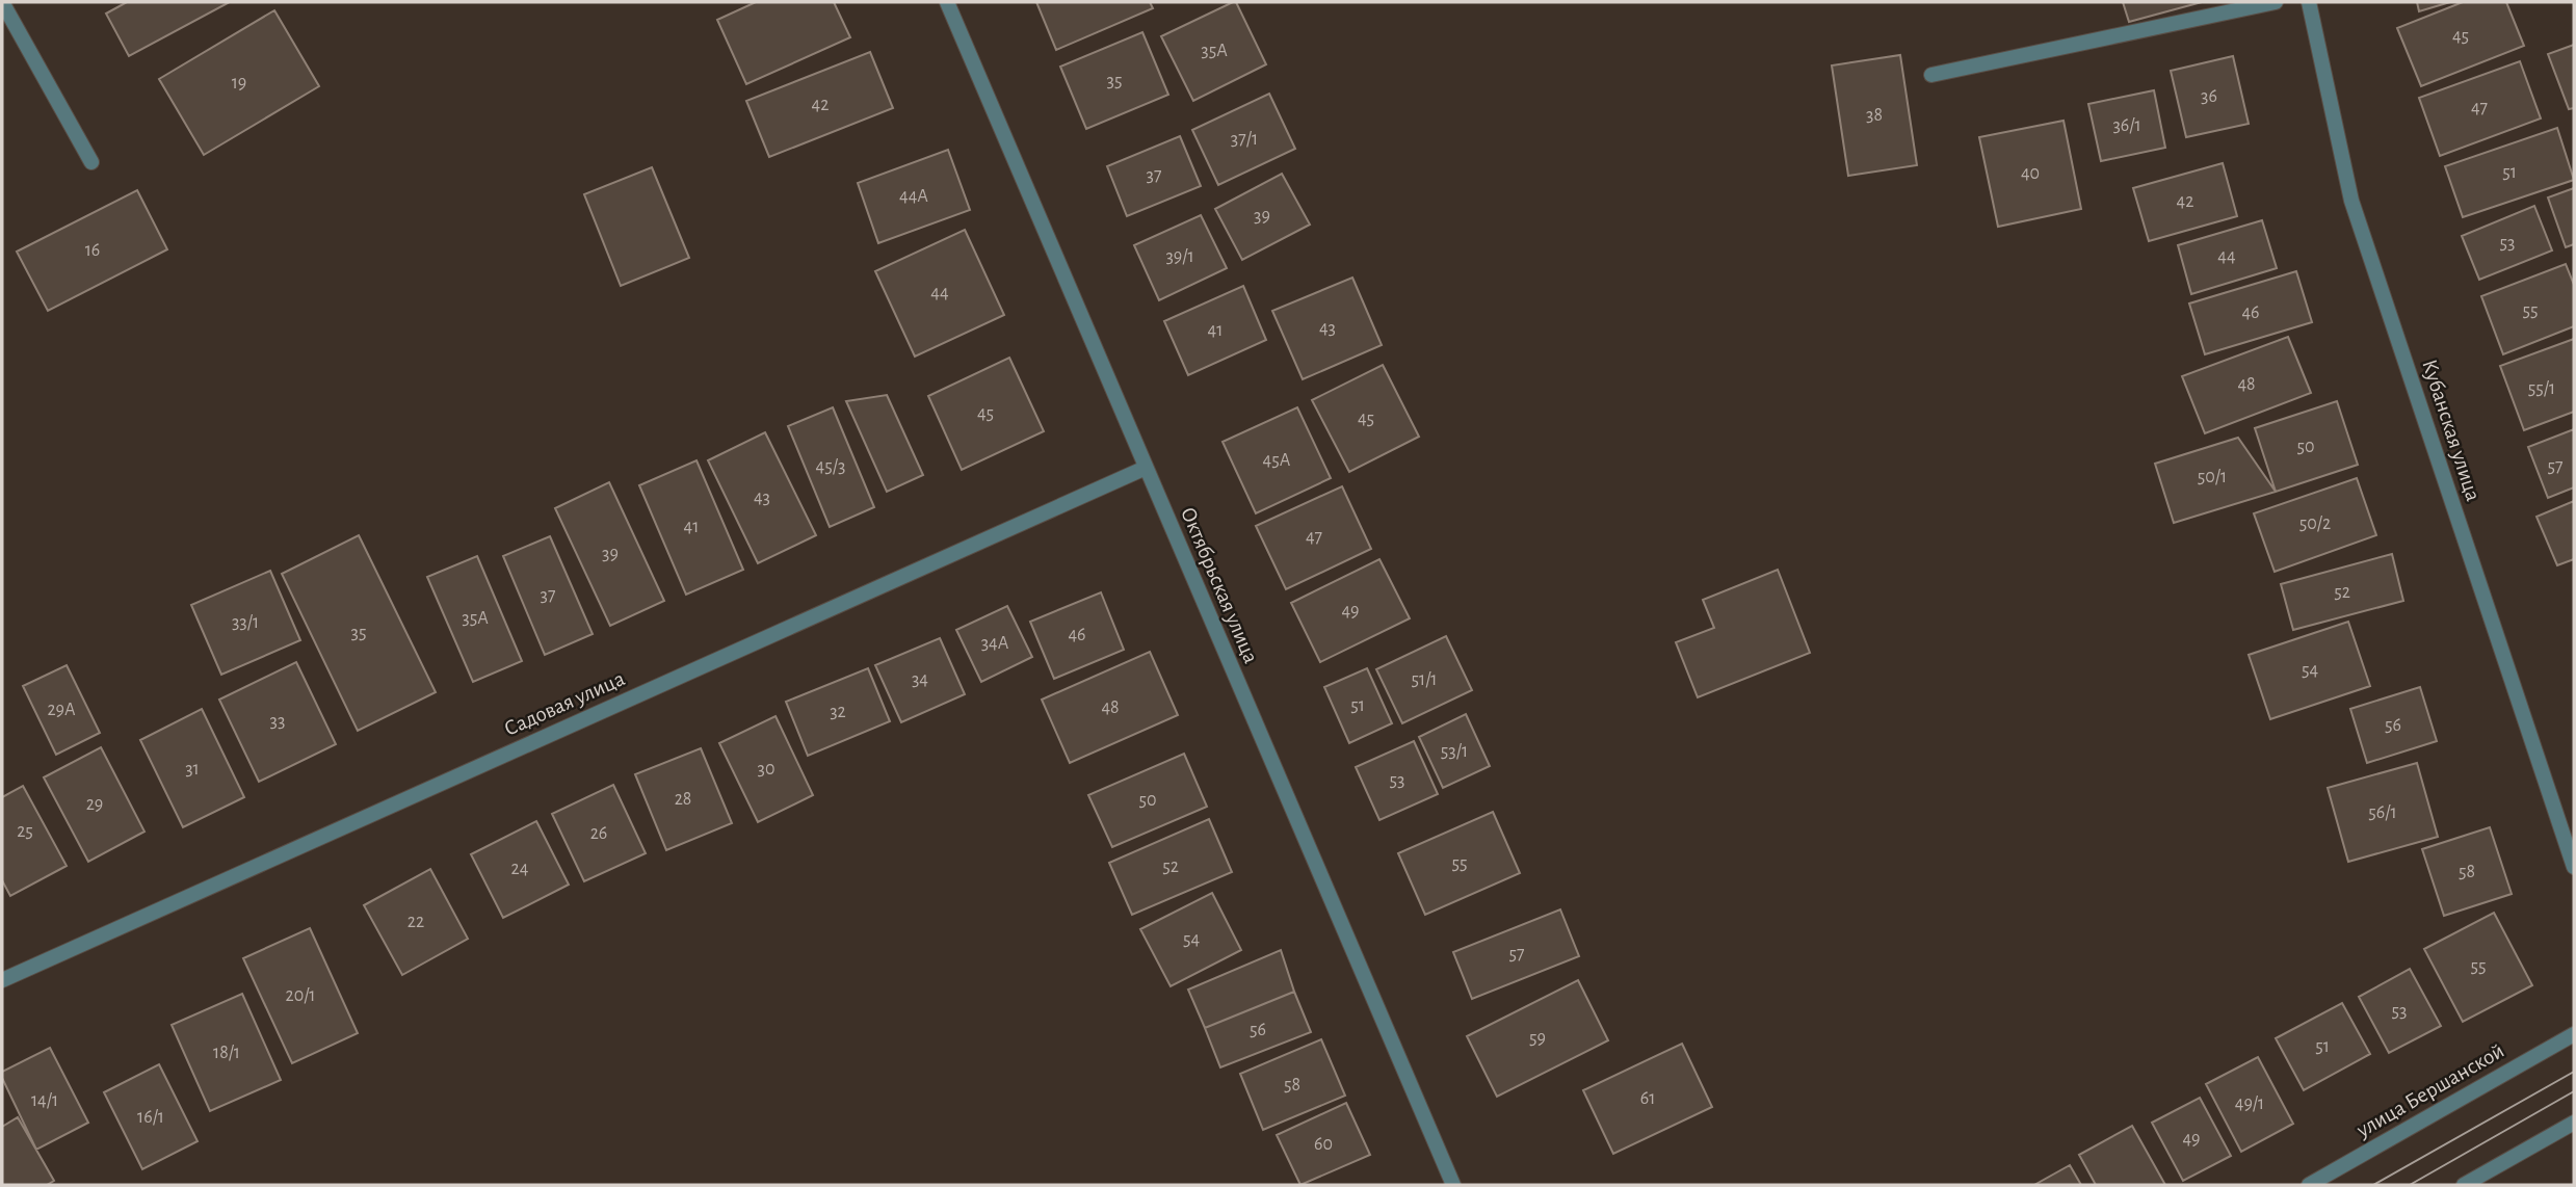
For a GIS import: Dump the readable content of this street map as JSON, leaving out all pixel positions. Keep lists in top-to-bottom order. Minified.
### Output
{"streets":{"street":["Кубанская улица","Октябрьская улица","Садовая улица","улица Бершанской"]},"crossings":[["Октябрьская улица","Садовая улица"]],"house_numbers":["45","35А","35","19","36","42","47","38","36/1","37/1","51","40","37","44А","42","39","53","16","39/1","44","44","55","46","43","41","48","55/1","45","45","50","45А","45/3","57","50/1","43","50/2","41","47","39","52","37","49","35А","33/1","35","46","34А","54","34","51/1","51","48","29А","32","33","56","53/1","31","30","53","28","50","29","56/1","25","26","55","52","24","58","22","54","57","55","20/1","53","56","59","51","18/1","58","61","14/1","49/1","16/1","49","60"]}
